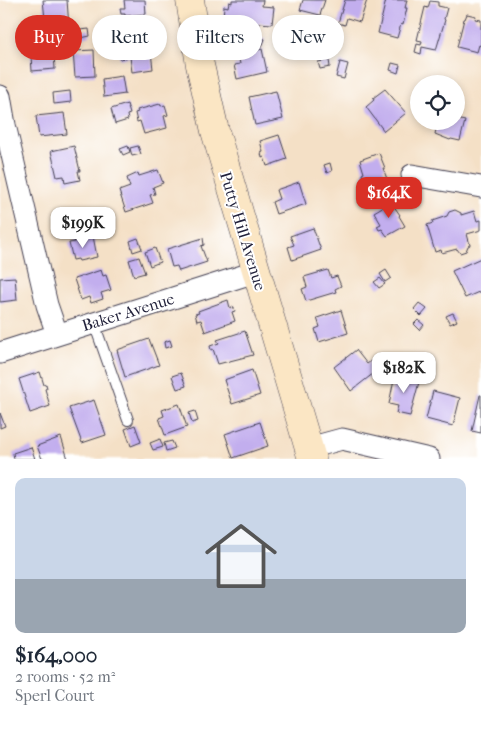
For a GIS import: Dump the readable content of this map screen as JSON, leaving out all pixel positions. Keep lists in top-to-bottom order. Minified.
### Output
{"streets":{"main road":["Putty Hill Avenue"],"street":["Baker Avenue"]},"crossings":[["Putty Hill Avenue","Baker Avenue"]],"page":{"chip":["Buy","Rent","Filters","New"],"price":["$164K","$199K","$182K"],"list":[{"name":"$164,000","note":"2 rooms · 52 m² · Sperl Court"}]}}
